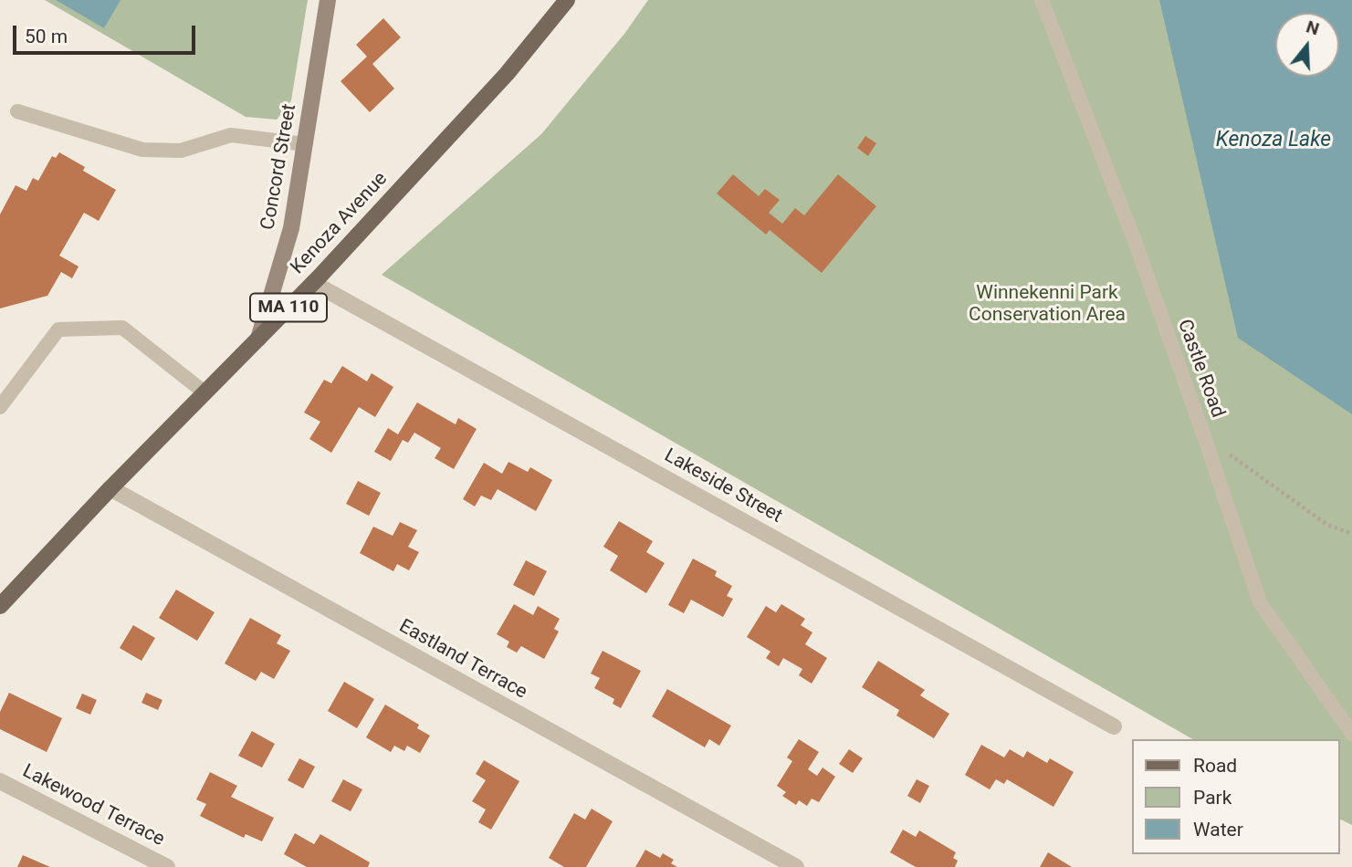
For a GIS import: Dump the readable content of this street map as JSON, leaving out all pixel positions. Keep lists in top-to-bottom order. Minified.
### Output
{"streets":{"main road":["Concord Street","Kenoza Avenue","MA 110"],"street":["Lakeside Street","Eastland Terrace","Lakewood Terrace"],"lane":["Castle Road"]},"crossings":[["Concord Street","Kenoza Avenue"],["Kenoza Avenue","Lakeside Street"],["Kenoza Avenue","Eastland Terrace"]],"water":["Kenoza Lake"],"parks":["Winnekenni Park Conservation Area"],"legend":["Road","Park","Water"],"scale_bar":"50 m","north":"top"}
